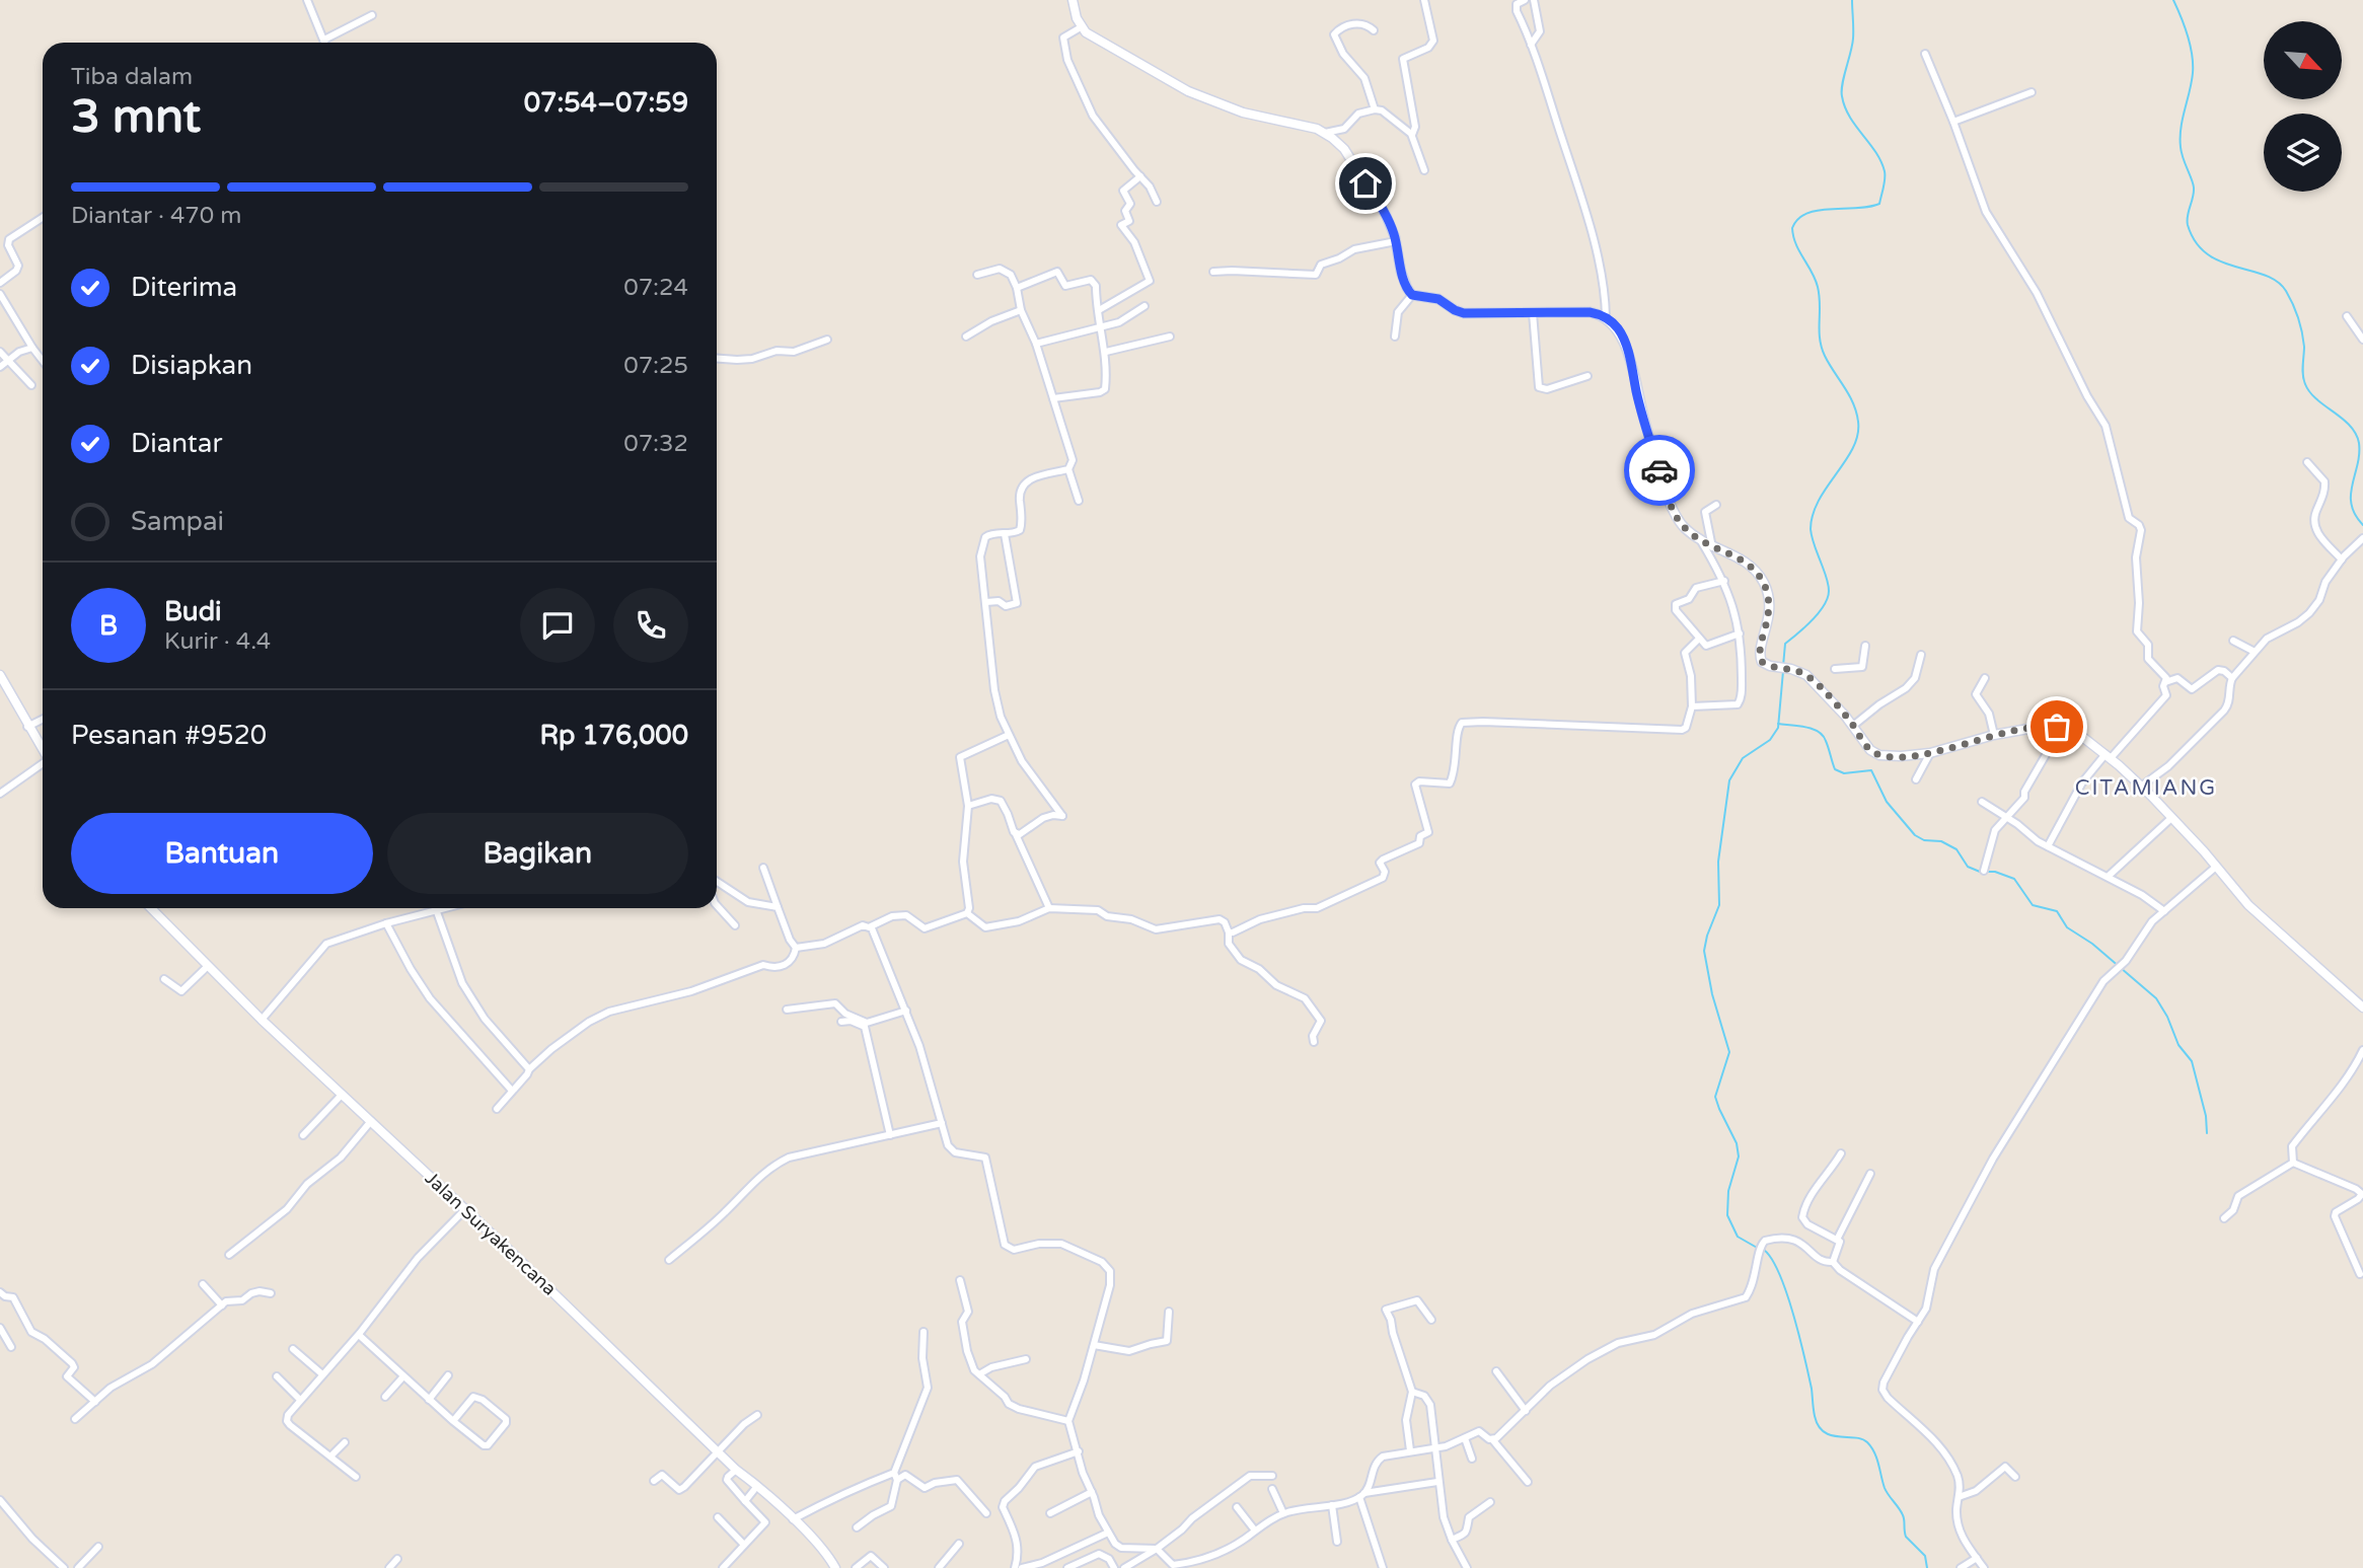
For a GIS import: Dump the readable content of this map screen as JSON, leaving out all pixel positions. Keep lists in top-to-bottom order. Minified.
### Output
{"streets":{"street":["Jalan Suryakencana"]},"districts":["CITAMIANG"],"north":"bottom right","page":{"heading":["3 mnt","Tiba dalam","07:54–07:59"],"panel":["Budi","Kurir · 4.4","Pesanan #9520","Rp 176,000"],"bar":"Diantar · 470 m","list":[["Diterima","07:24"],["Disiapkan","07:25"],["Diantar","07:32"],"Sampai"],"round":"B","buttons":["Bantuan","Bagikan"]}}
